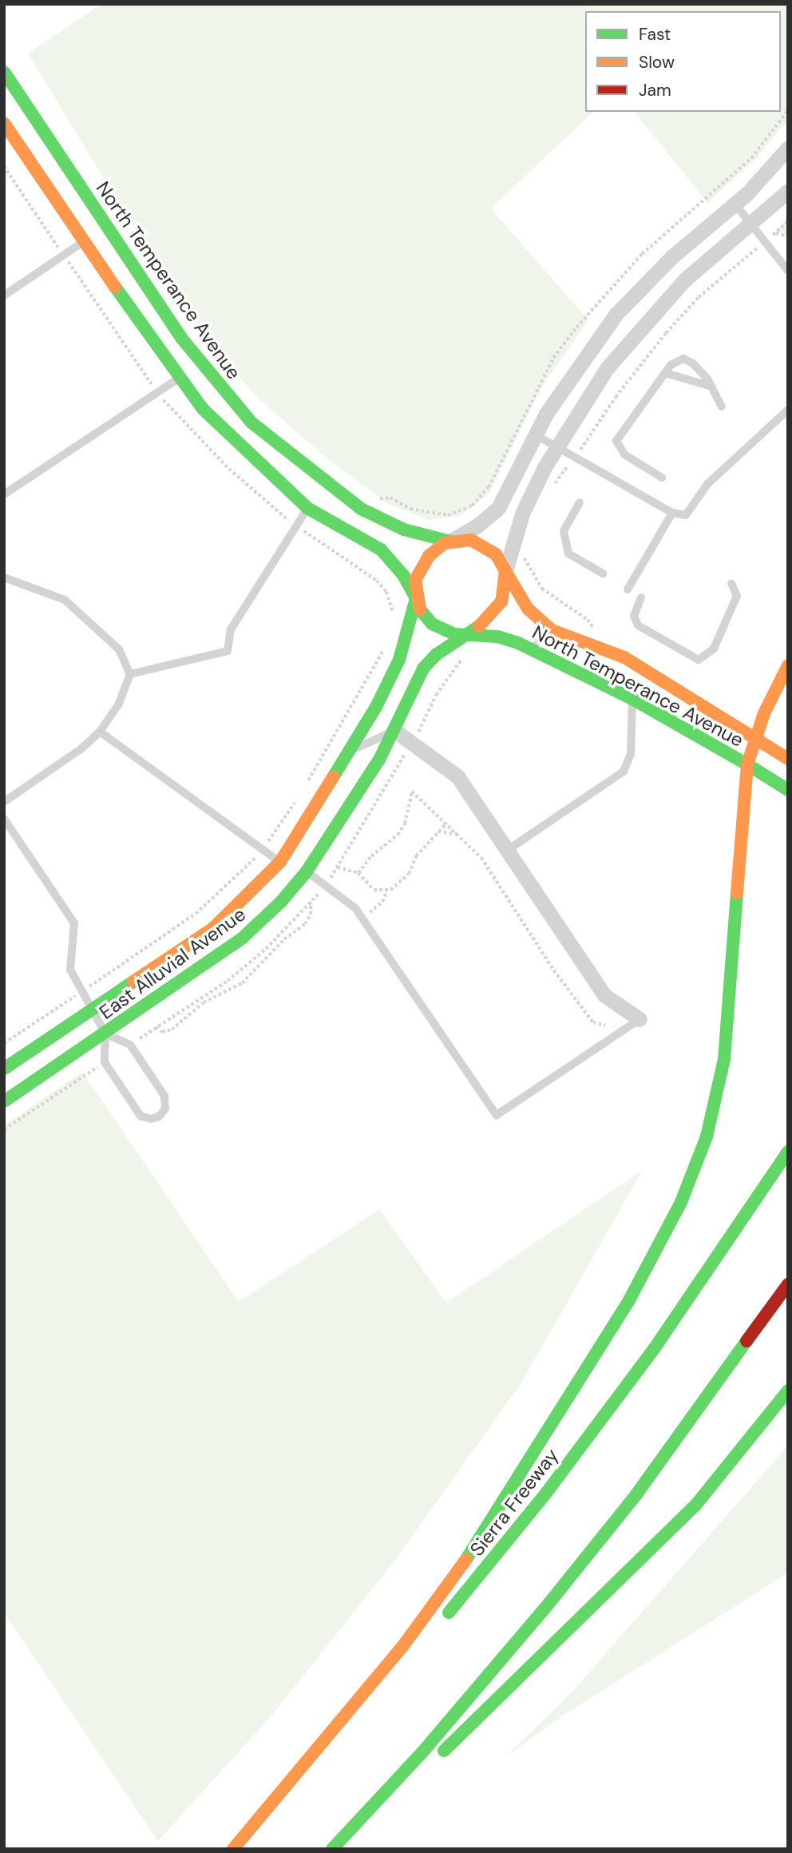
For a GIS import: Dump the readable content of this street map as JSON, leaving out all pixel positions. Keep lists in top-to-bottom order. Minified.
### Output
{"streets":{"main road":["North Temperance Avenue","East Alluvial Avenue","Sierra Freeway"]},"crossings":[["North Temperance Avenue","East Alluvial Avenue"]],"legend":["Fast","Slow","Jam"]}
